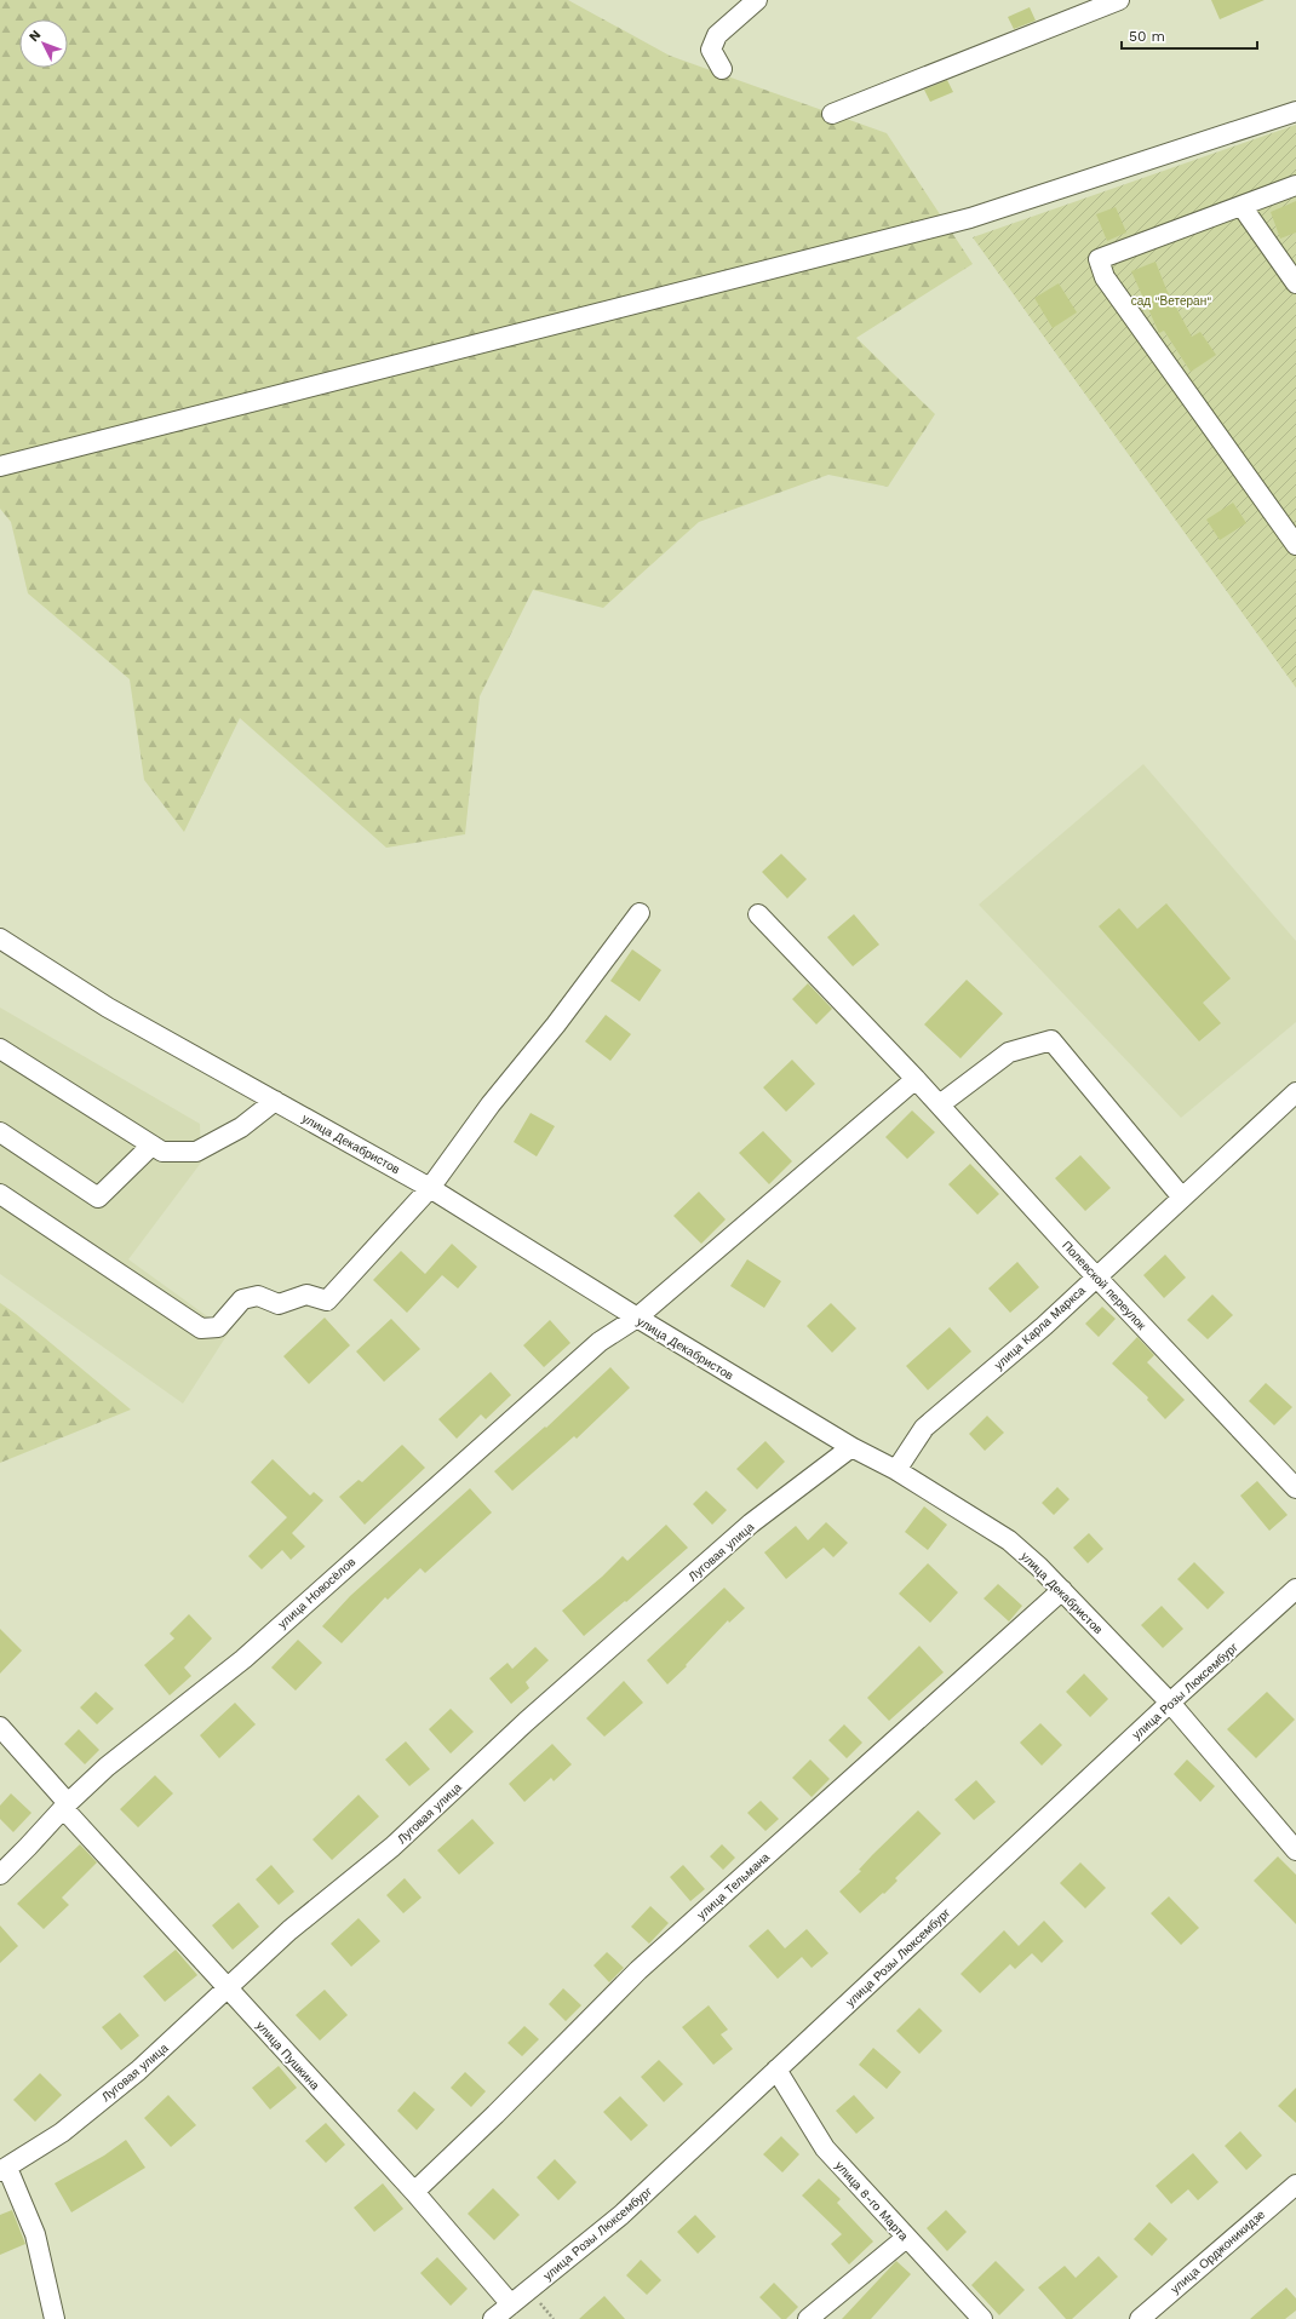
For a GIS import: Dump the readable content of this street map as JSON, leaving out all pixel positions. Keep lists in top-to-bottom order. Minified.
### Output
{"streets":{"street":["улица Декабристов","Полевской переулок","улица Карла Маркса","Луговая улица","улица Новосёлов","улица Розы Люксембург","улица Тельмана","улица Пушкина","улица 8-го Марта","улица Орджоникидзе"]},"crossings":[["улица Декабристов","улица Карла Маркса"],["улица Декабристов","Луговая улица"],["улица Декабристов","улица Новосёлов"],["улица Декабристов","улица Розы Люксембург"],["улица Декабристов","улица Тельмана"],["Полевской переулок","улица Карла Маркса"],["Полевской переулок","улица Новосёлов"],["Луговая улица","улица Пушкина"],["улица Новосёлов","улица Пушкина"],["улица Розы Люксембург","улица Пушкина"],["улица Розы Люксембург","улица 8-го Марта"],["улица Тельмана","улица Пушкина"]],"parks":["сад \"Ветеран\""],"scale_bar":"50 m","north":"top left"}
